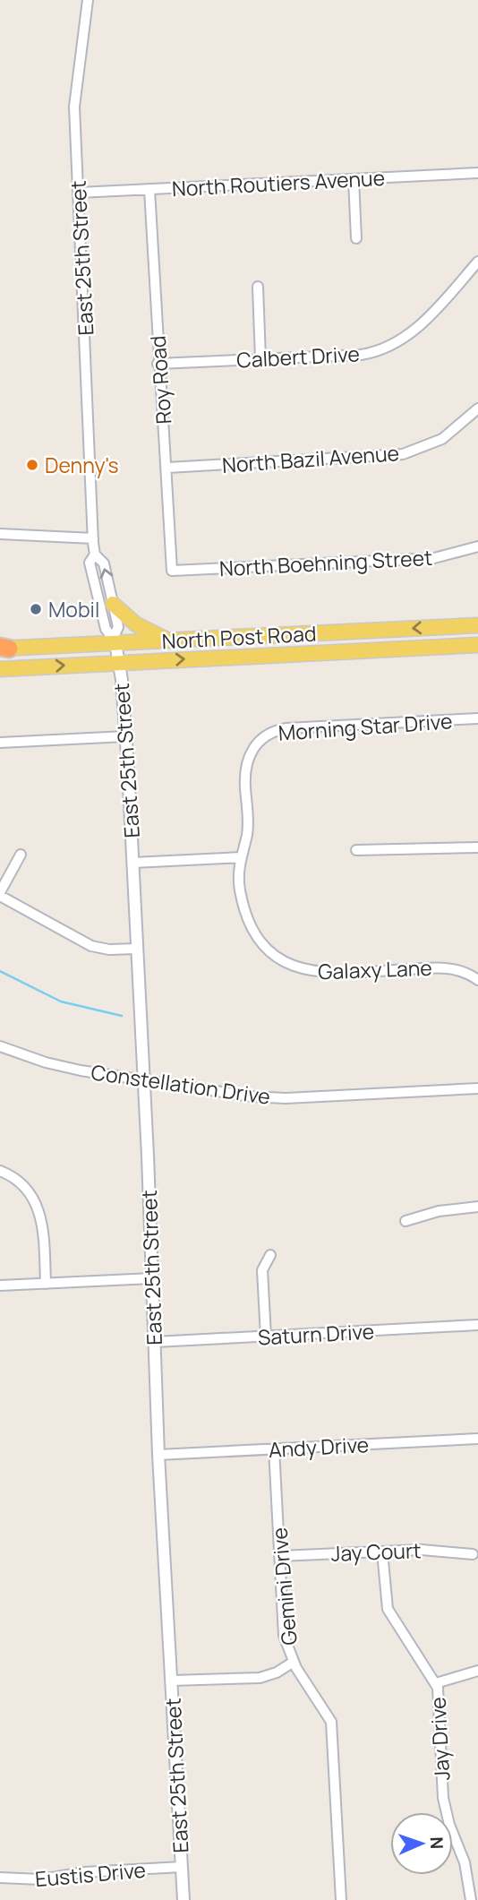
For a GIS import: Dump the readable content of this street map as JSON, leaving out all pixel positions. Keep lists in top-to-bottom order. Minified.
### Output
{"streets":{"main road":["North Post Road"],"street":["North Routiers Avenue","East 25th Street","Calbert Drive","Roy Road","North Bazil Avenue","North Boehning Street","Morning Star Drive","Galaxy Lane","Constellation Drive","Saturn Drive","Andy Drive","Jay Court","Gemini Drive","Jay Drive","Eustis Drive"]},"crossings":[["North Routiers Avenue","East 25th Street"],["North Routiers Avenue","Roy Road"],["East 25th Street","North Post Road"],["East 25th Street","Constellation Drive"],["East 25th Street","Saturn Drive"],["East 25th Street","Andy Drive"],["East 25th Street","Eustis Drive"],["Calbert Drive","Roy Road"],["Roy Road","North Bazil Avenue"],["Roy Road","North Boehning Street"],["Morning Star Drive","Galaxy Lane"],["Andy Drive","Gemini Drive"],["Jay Court","Gemini Drive"],["Jay Court","Jay Drive"]],"places":["Denny's","Mobil"],"north":"right"}
